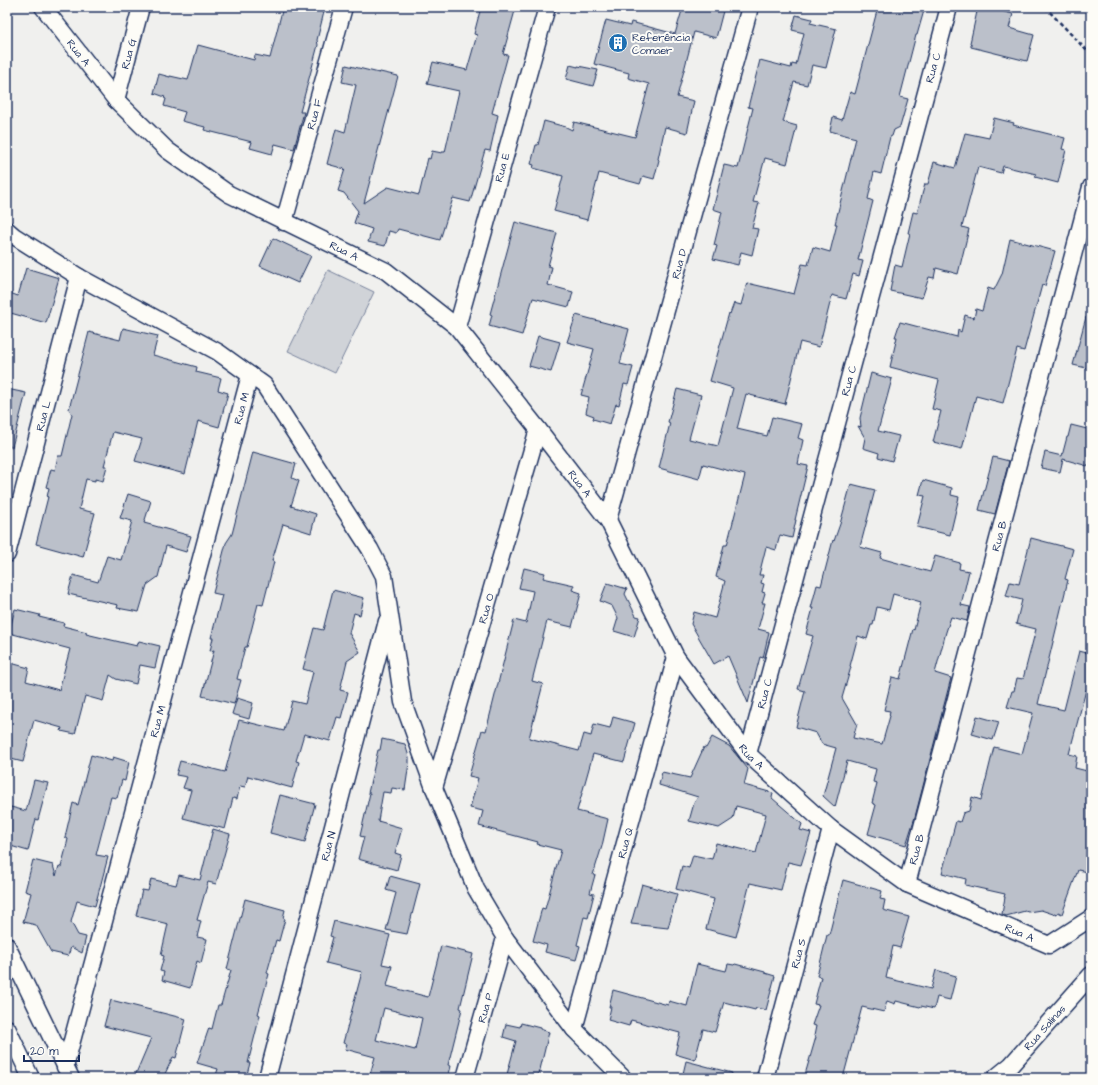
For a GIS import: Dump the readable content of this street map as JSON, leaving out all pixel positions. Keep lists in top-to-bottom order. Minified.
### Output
{"streets":{"street":["Rua A","Rua G","Rua C","Rua F","Rua E","Rua D","Rua M","Rua L","Rua B","Rua O","Rua Q","Rua N","Rua S","Rua P","Rua Salinas"]},"crossings":[["Rua A","Rua G"],["Rua A","Rua C"],["Rua A","Rua F"],["Rua A","Rua E"],["Rua A","Rua D"],["Rua A","Rua B"],["Rua A","Rua O"],["Rua A","Rua Q"],["Rua A","Rua S"]],"places":{"building":["Referência Comaer"]},"scale_bar":"20 m"}
